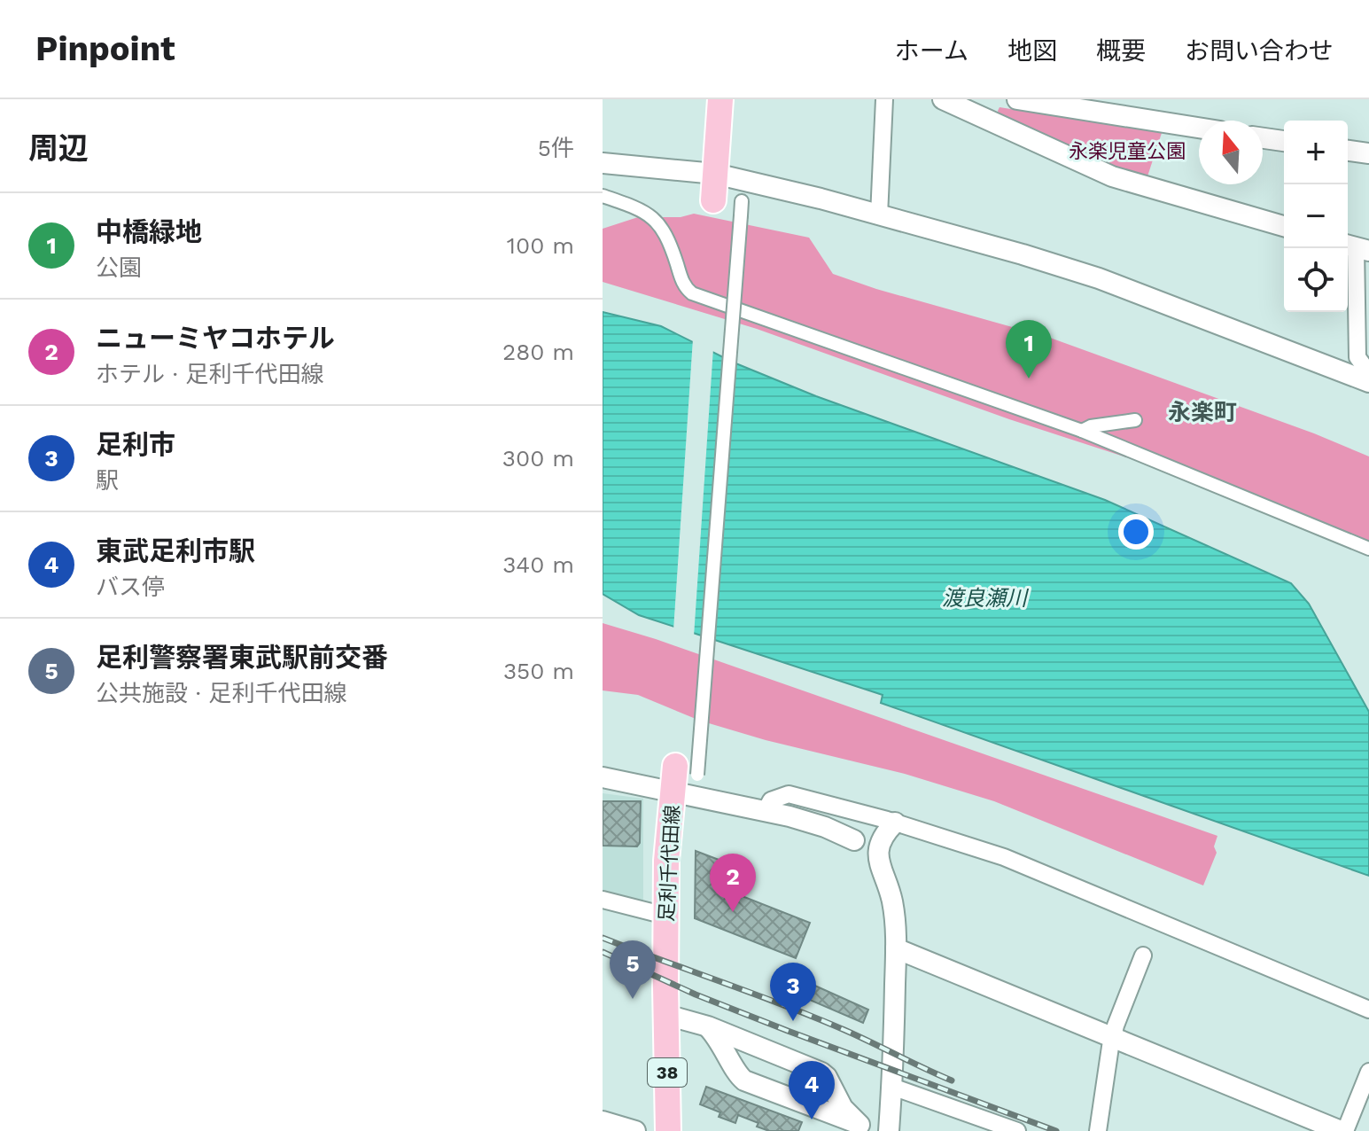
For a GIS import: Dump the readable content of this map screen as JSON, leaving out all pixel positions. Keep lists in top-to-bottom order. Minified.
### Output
{"streets":{"main road":["足利千代田線","38"]},"districts":["永楽町"],"water":["渡良瀬川"],"parks":["永楽児童公園"],"north":"top","page":{"header":"Pinpoint","nav":["ホーム","地図","概要","お問い合わせ"],"heading":["周辺","5件"],"map_buttons":["+","−"],"list":[{"mark":"1","name":"中橋緑地","note":"公園","value":"100 m"},{"mark":"2","name":"ニューミヤコホテル","note":"ホテル · 足利千代田線","value":"280 m"},{"mark":"3","name":"足利市","note":"駅","value":"300 m"},{"mark":"4","name":"東武足利市駅","note":"バス停","value":"340 m"},{"mark":"5","name":"足利警察署東武駅前交番","note":"公共施設 · 足利千代田線","value":"350 m"}],"pins":["1","2","5","3","4"]}}
